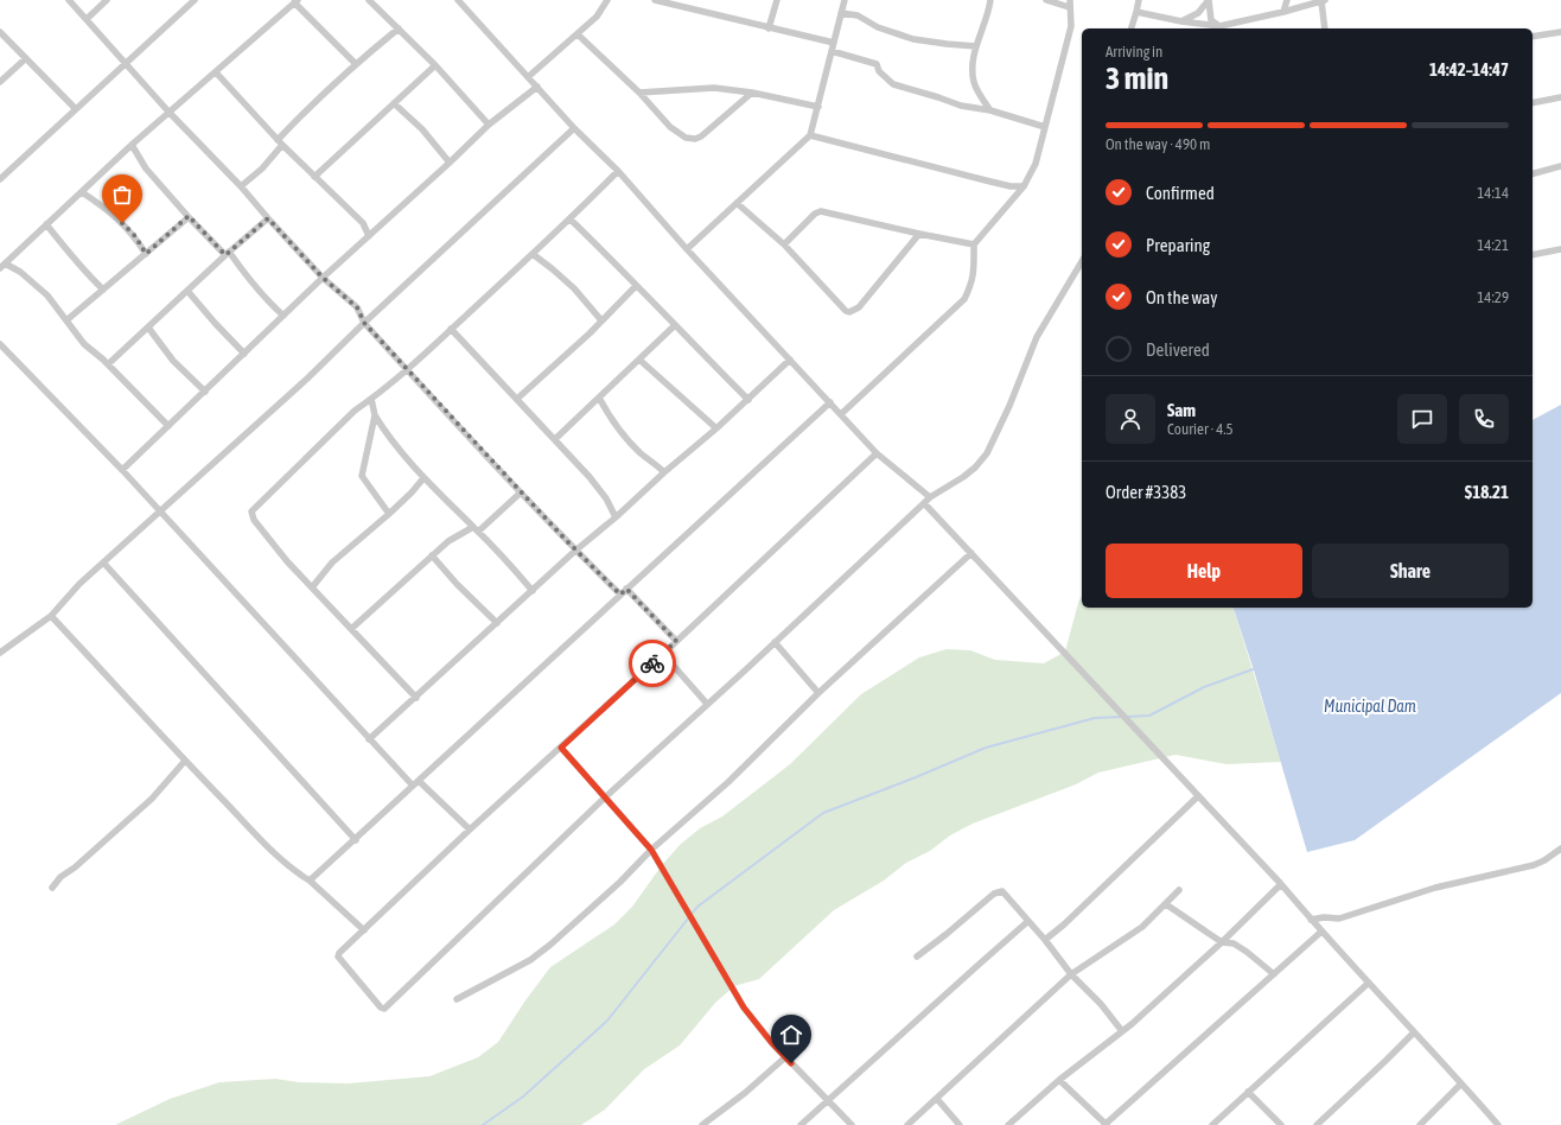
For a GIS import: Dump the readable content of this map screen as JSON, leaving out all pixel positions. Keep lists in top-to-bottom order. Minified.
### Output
{"water":["Municipal Dam"],"page":{"heading":["3 min","Arriving in","14:42–14:47"],"panel":["Sam","Courier · 4.5","Order #3383","$18.21"],"bar":"On the way · 490 m","list":[["Confirmed","14:14"],["Preparing","14:21"],["On the way","14:29"],"Delivered"],"buttons":["Help","Share"]}}
